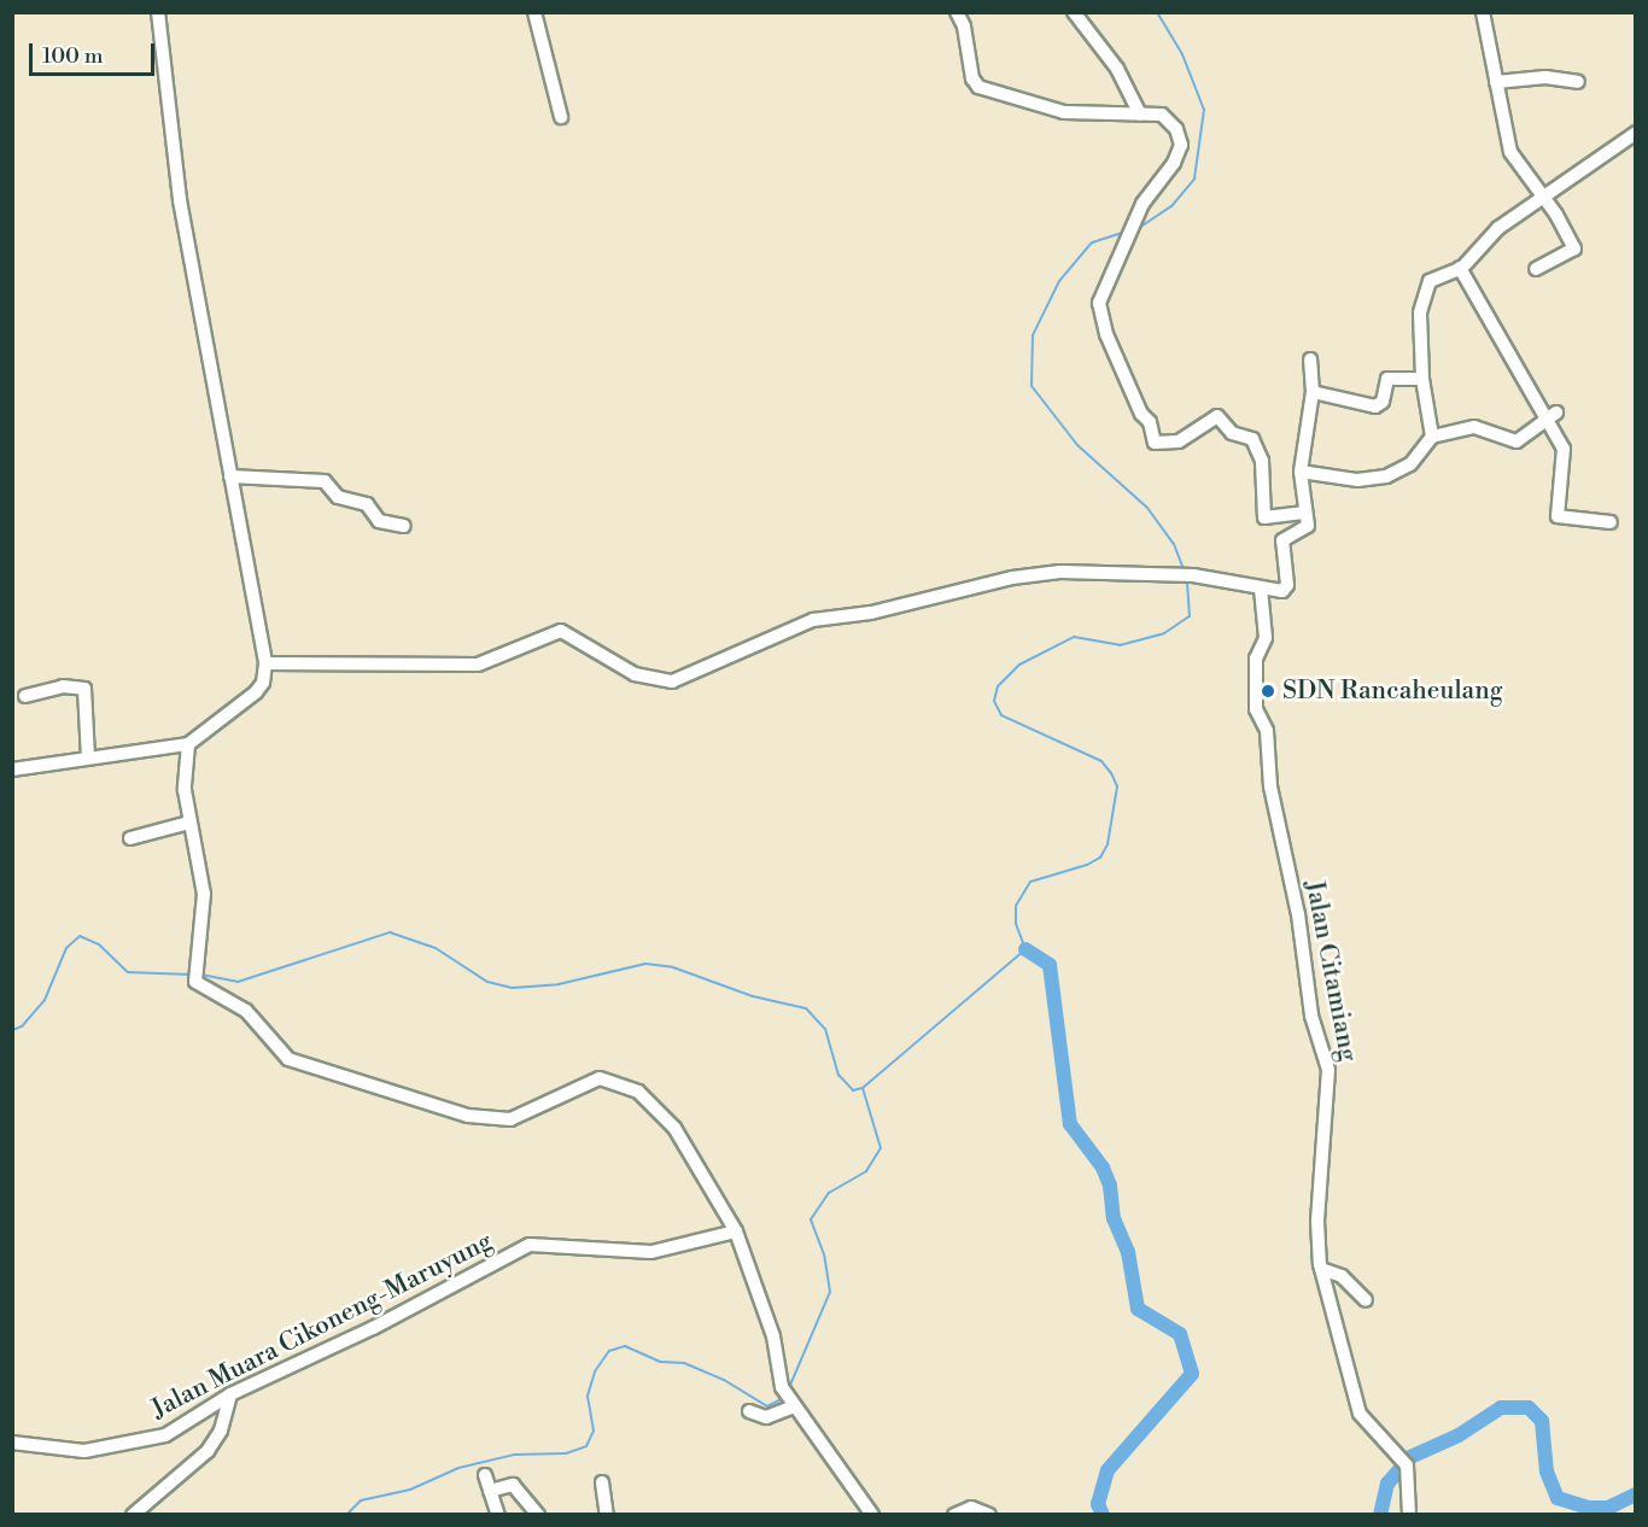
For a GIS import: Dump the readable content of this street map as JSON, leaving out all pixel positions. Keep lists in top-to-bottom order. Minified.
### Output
{"streets":{"street":["Jalan Citamiang","Jalan Muara Cikoneng-Maruyung"]},"places":["SDN Rancaheulang"],"scale_bar":"100 m"}
